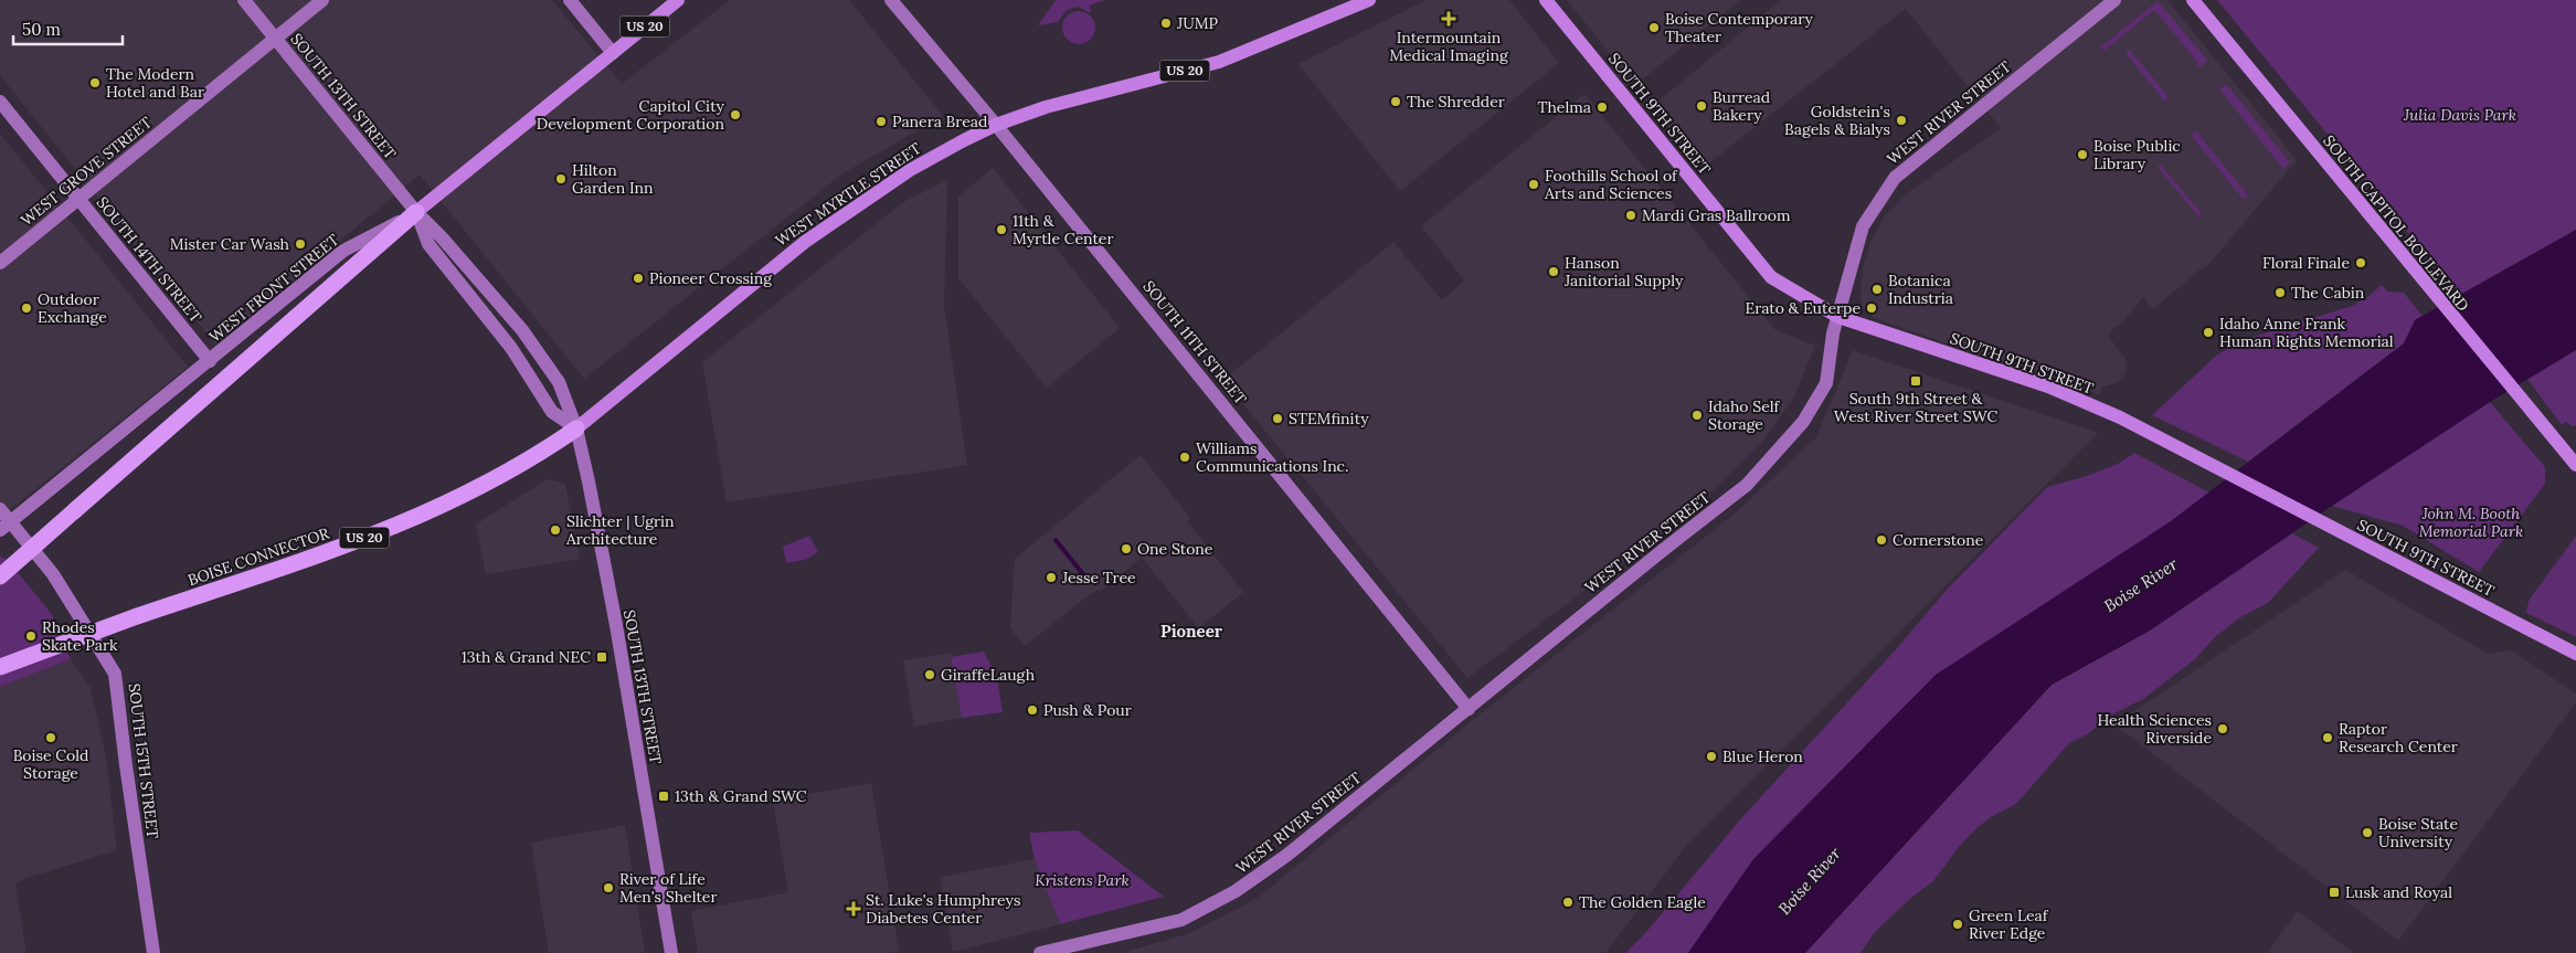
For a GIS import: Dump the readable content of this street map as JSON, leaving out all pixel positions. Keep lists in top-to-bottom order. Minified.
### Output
{"streets":{"highway":["US 20","BOISE CONNECTOR"],"main road":["SOUTH 9TH STREET","WEST MYRTLE STREET","SOUTH CAPITOL BOULEVARD","WEST FRONT STREET"],"street":["SOUTH 13TH STREET","WEST RIVER STREET","WEST GROVE STREET","SOUTH 14TH STREET","SOUTH 11TH STREET","SOUTH 15TH STREET"]},"crossings":[["US 20","SOUTH 13TH STREET"],["US 20","WEST FRONT STREET"],["SOUTH 13TH STREET","WEST GROVE STREET"],["SOUTH 13TH STREET","WEST MYRTLE STREET"],["SOUTH 13TH STREET","WEST FRONT STREET"],["SOUTH 13TH STREET","BOISE CONNECTOR"],["WEST RIVER STREET","SOUTH 9TH STREET"],["WEST RIVER STREET","SOUTH 11TH STREET"],["WEST GROVE STREET","SOUTH 14TH STREET"],["WEST MYRTLE STREET","SOUTH 11TH STREET"],["WEST MYRTLE STREET","BOISE CONNECTOR"],["SOUTH 14TH STREET","WEST FRONT STREET"],["WEST FRONT STREET","SOUTH 15TH STREET"]],"districts":["Pioneer"],"water":["Boise River"],"parks":["Julia Davis Park","John M. Booth Memorial Park","Kristens Park"],"places":{"health":["Intermountain Medical Imaging","St. Luke's Humphreys Diabetes Center"],"other":["JUMP","Boise Contemporary Theater","The Modern Hotel and Bar","The Shredder","Burread Bakery","Thelma","Capitol City Development Corporation","Goldstein's Bagels & Bialys","Panera Bread","Boise Public Library","Hilton Garden Inn","Foothills School of Arts and Sciences","Mardi Gras Ballroom","11th & Myrtle Center","Mister Car Wash","Floral Finale","Hanson Janitorial Supply","Pioneer Crossing","Botanica Industria","The Cabin","Outdoor Exchange","Erato & Euterpe","Idaho Anne Frank Human Rights Memorial","Idaho Self Storage","STEMfinity","Williams Communications Inc.","Slichter | Ugrin Architecture","Cornerstone","One Stone","Jesse Tree","Rhodes Skate Park","GiraffeLaugh","Push & Pour","Health Sciences Riverside","Boise Cold Storage","Raptor Research Center","Blue Heron","Boise State University","River of Life Men's Shelter","The Golden Eagle","Green Leaf River Edge"],"transit":["South 9th Street & West River Street SWC","13th & Grand NEC","13th & Grand SWC","Lusk and Royal"]},"scale_bar":"50 m"}
